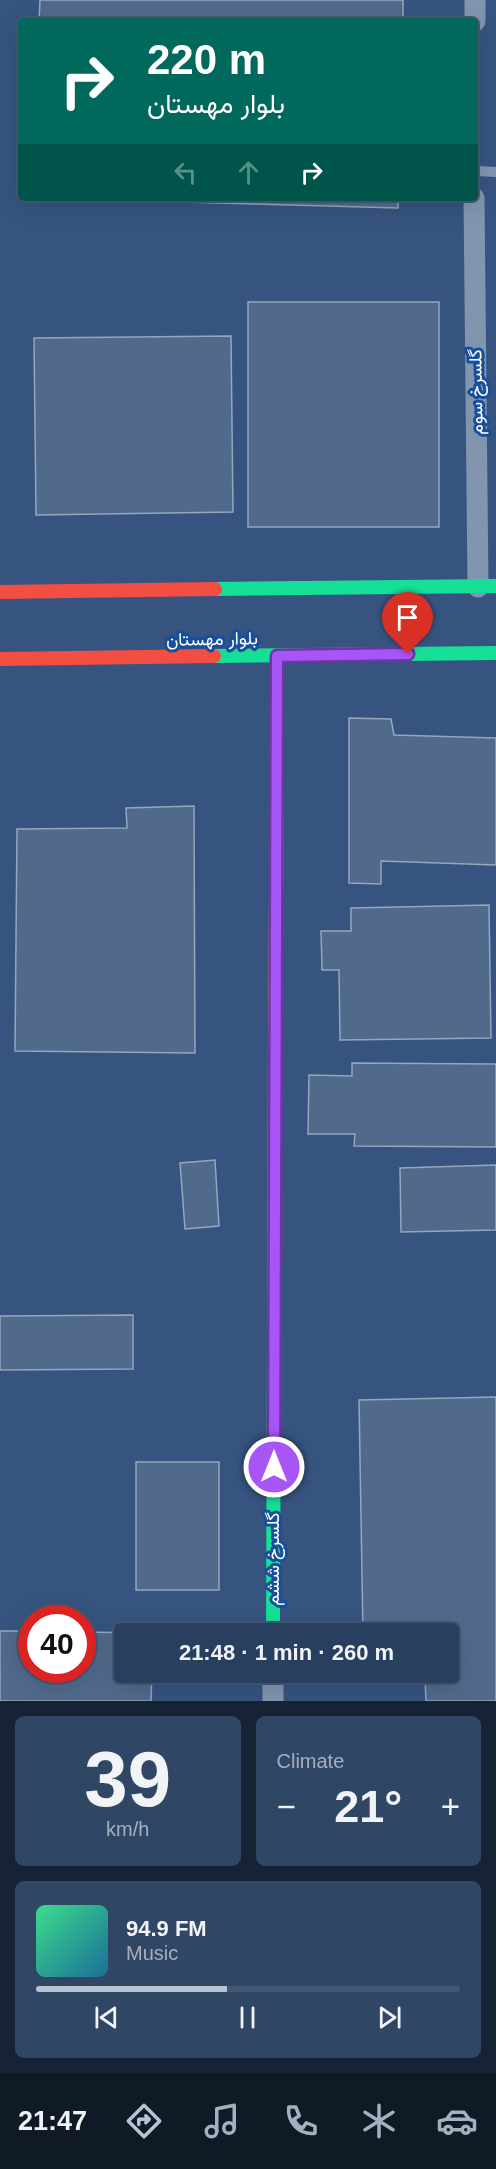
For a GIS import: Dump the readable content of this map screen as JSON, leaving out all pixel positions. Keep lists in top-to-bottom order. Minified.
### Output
{"streets":{"street":["گلسرخ سوم","بلوار مهستان","گلسرخ ششم"]},"crossings":[["بلوار مهستان","گلسرخ ششم"]],"page":{"turn":["220 m","بلوار مهستان"],"limit":"40","trip":"21:48 · 1 min · 260 m","tile":[["39","km/h"],"Climate"],"heat":["−","21°","+"],"song":["94.9 FM","Music"],"tabs":"21:47"}}
